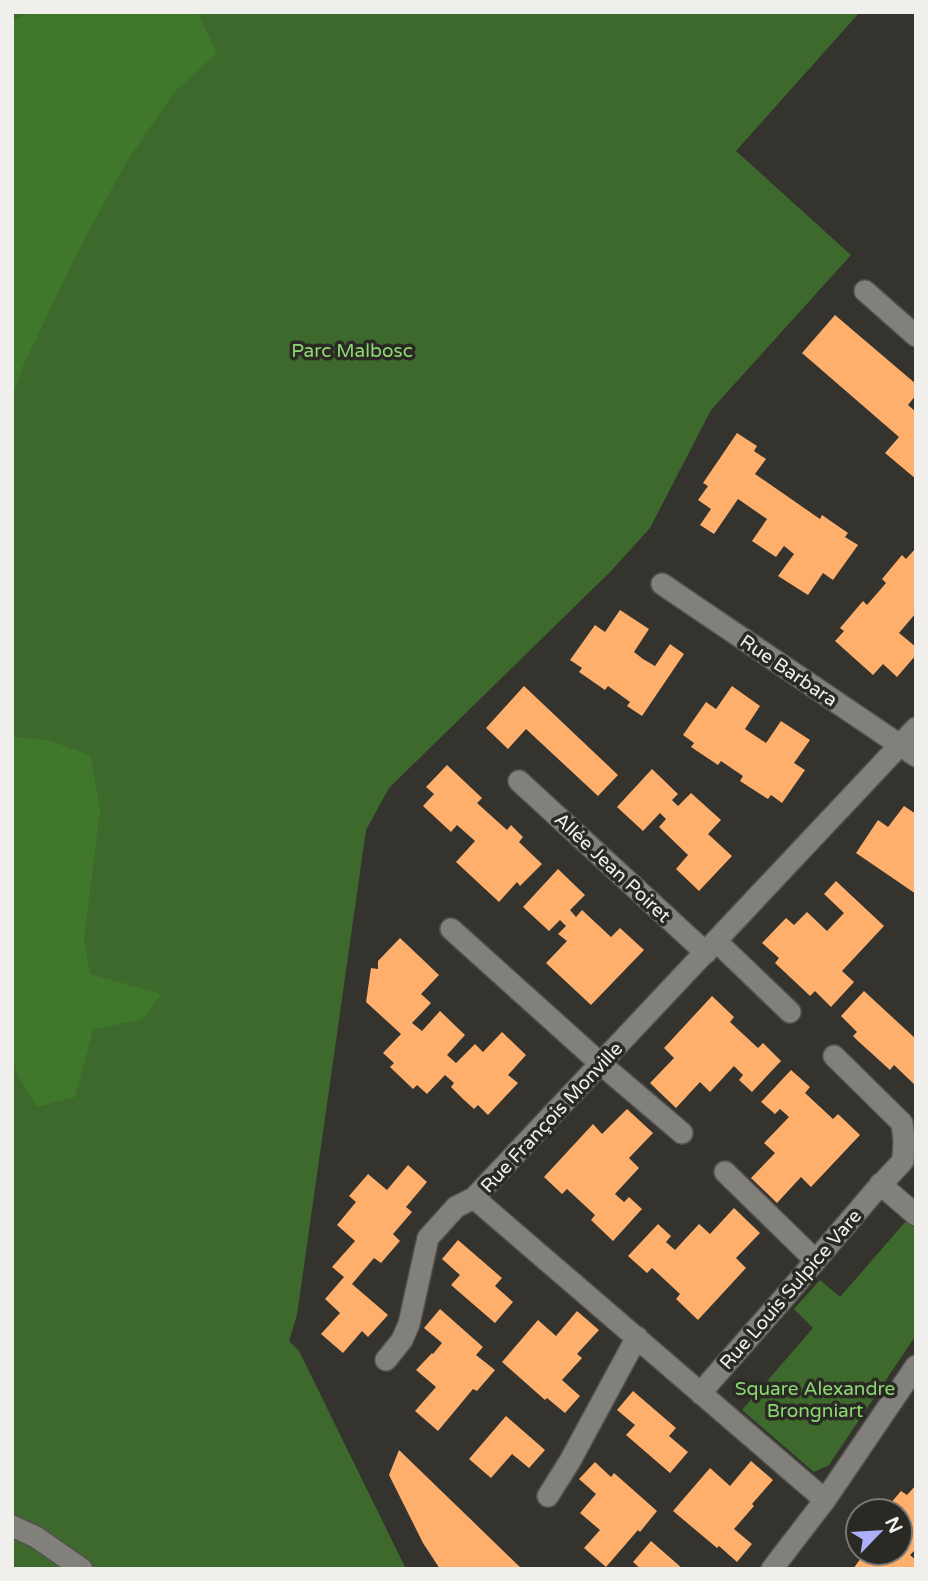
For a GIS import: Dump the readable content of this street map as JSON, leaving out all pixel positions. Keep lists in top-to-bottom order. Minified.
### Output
{"streets":{"street":["Rue Barbara","Allée Jean Poiret","Rue François Monville","Rue Louis Sulpice Vare"]},"crossings":[["Rue Barbara","Rue François Monville"],["Allée Jean Poiret","Rue François Monville"],["Rue François Monville","Rue Louis Sulpice Vare"]],"parks":["Parc Malbosc","Square Alexandre Brongniart"],"north":"top right"}
